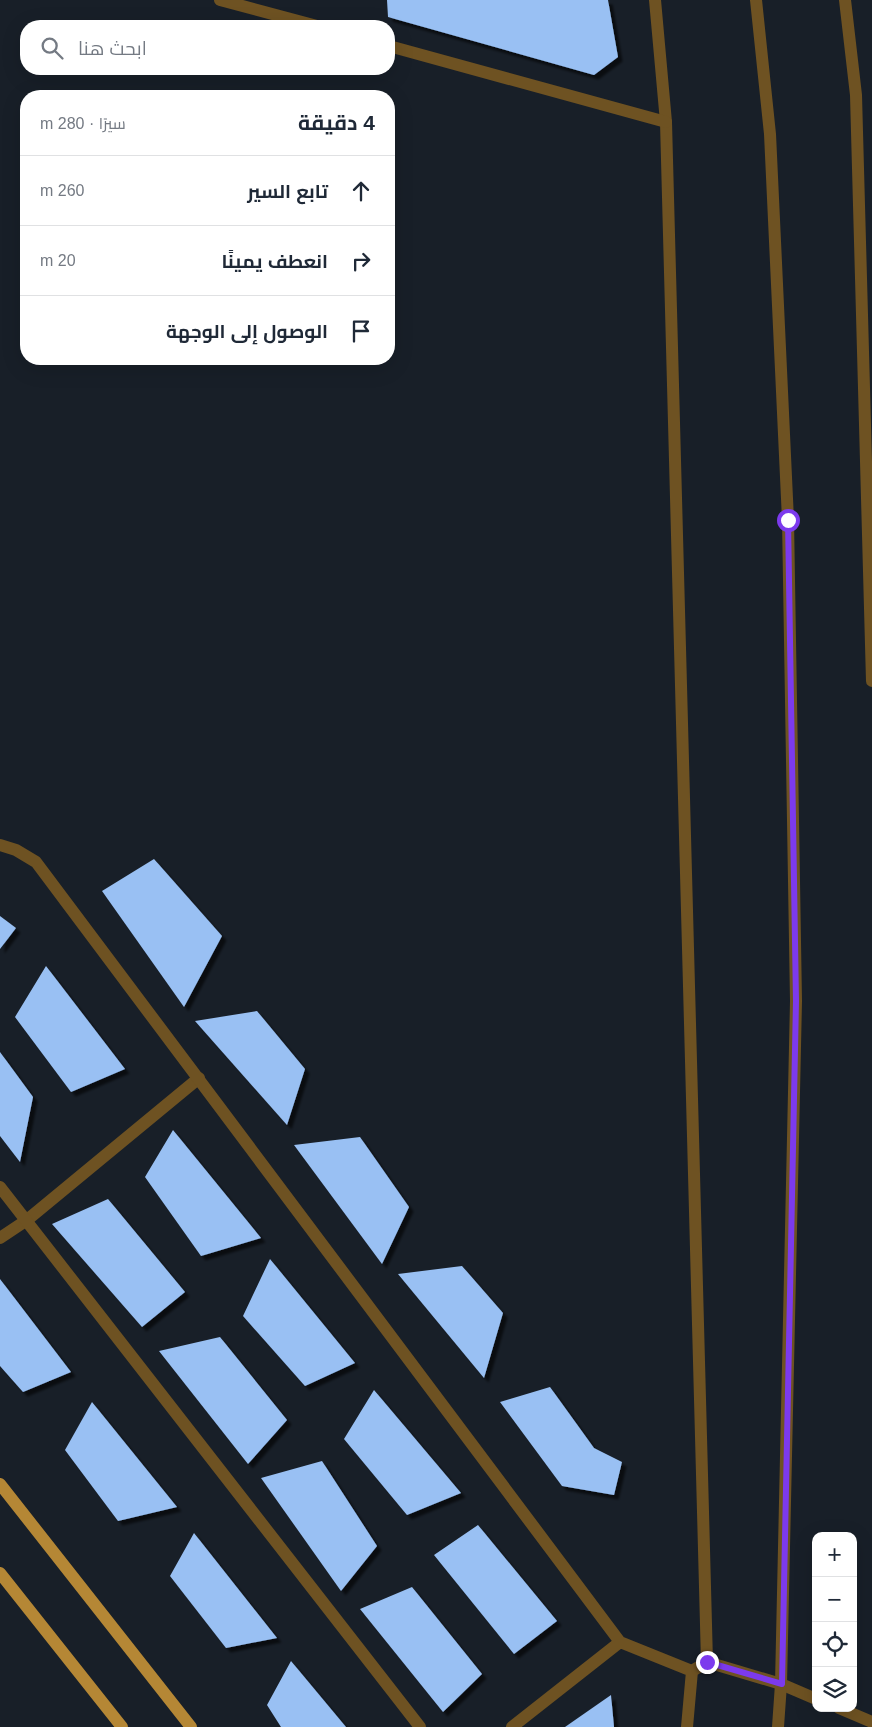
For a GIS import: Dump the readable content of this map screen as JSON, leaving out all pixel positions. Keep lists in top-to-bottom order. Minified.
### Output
{"page":{"search":"ابحث هنا","heading":["4 دقيقة","سيرًا · 280 m"],"list":[["تابع السير","260 m"],["انعطف يمينًا","20 m"],"الوصول إلى الوجهة"],"map_buttons":["+","−"]}}
